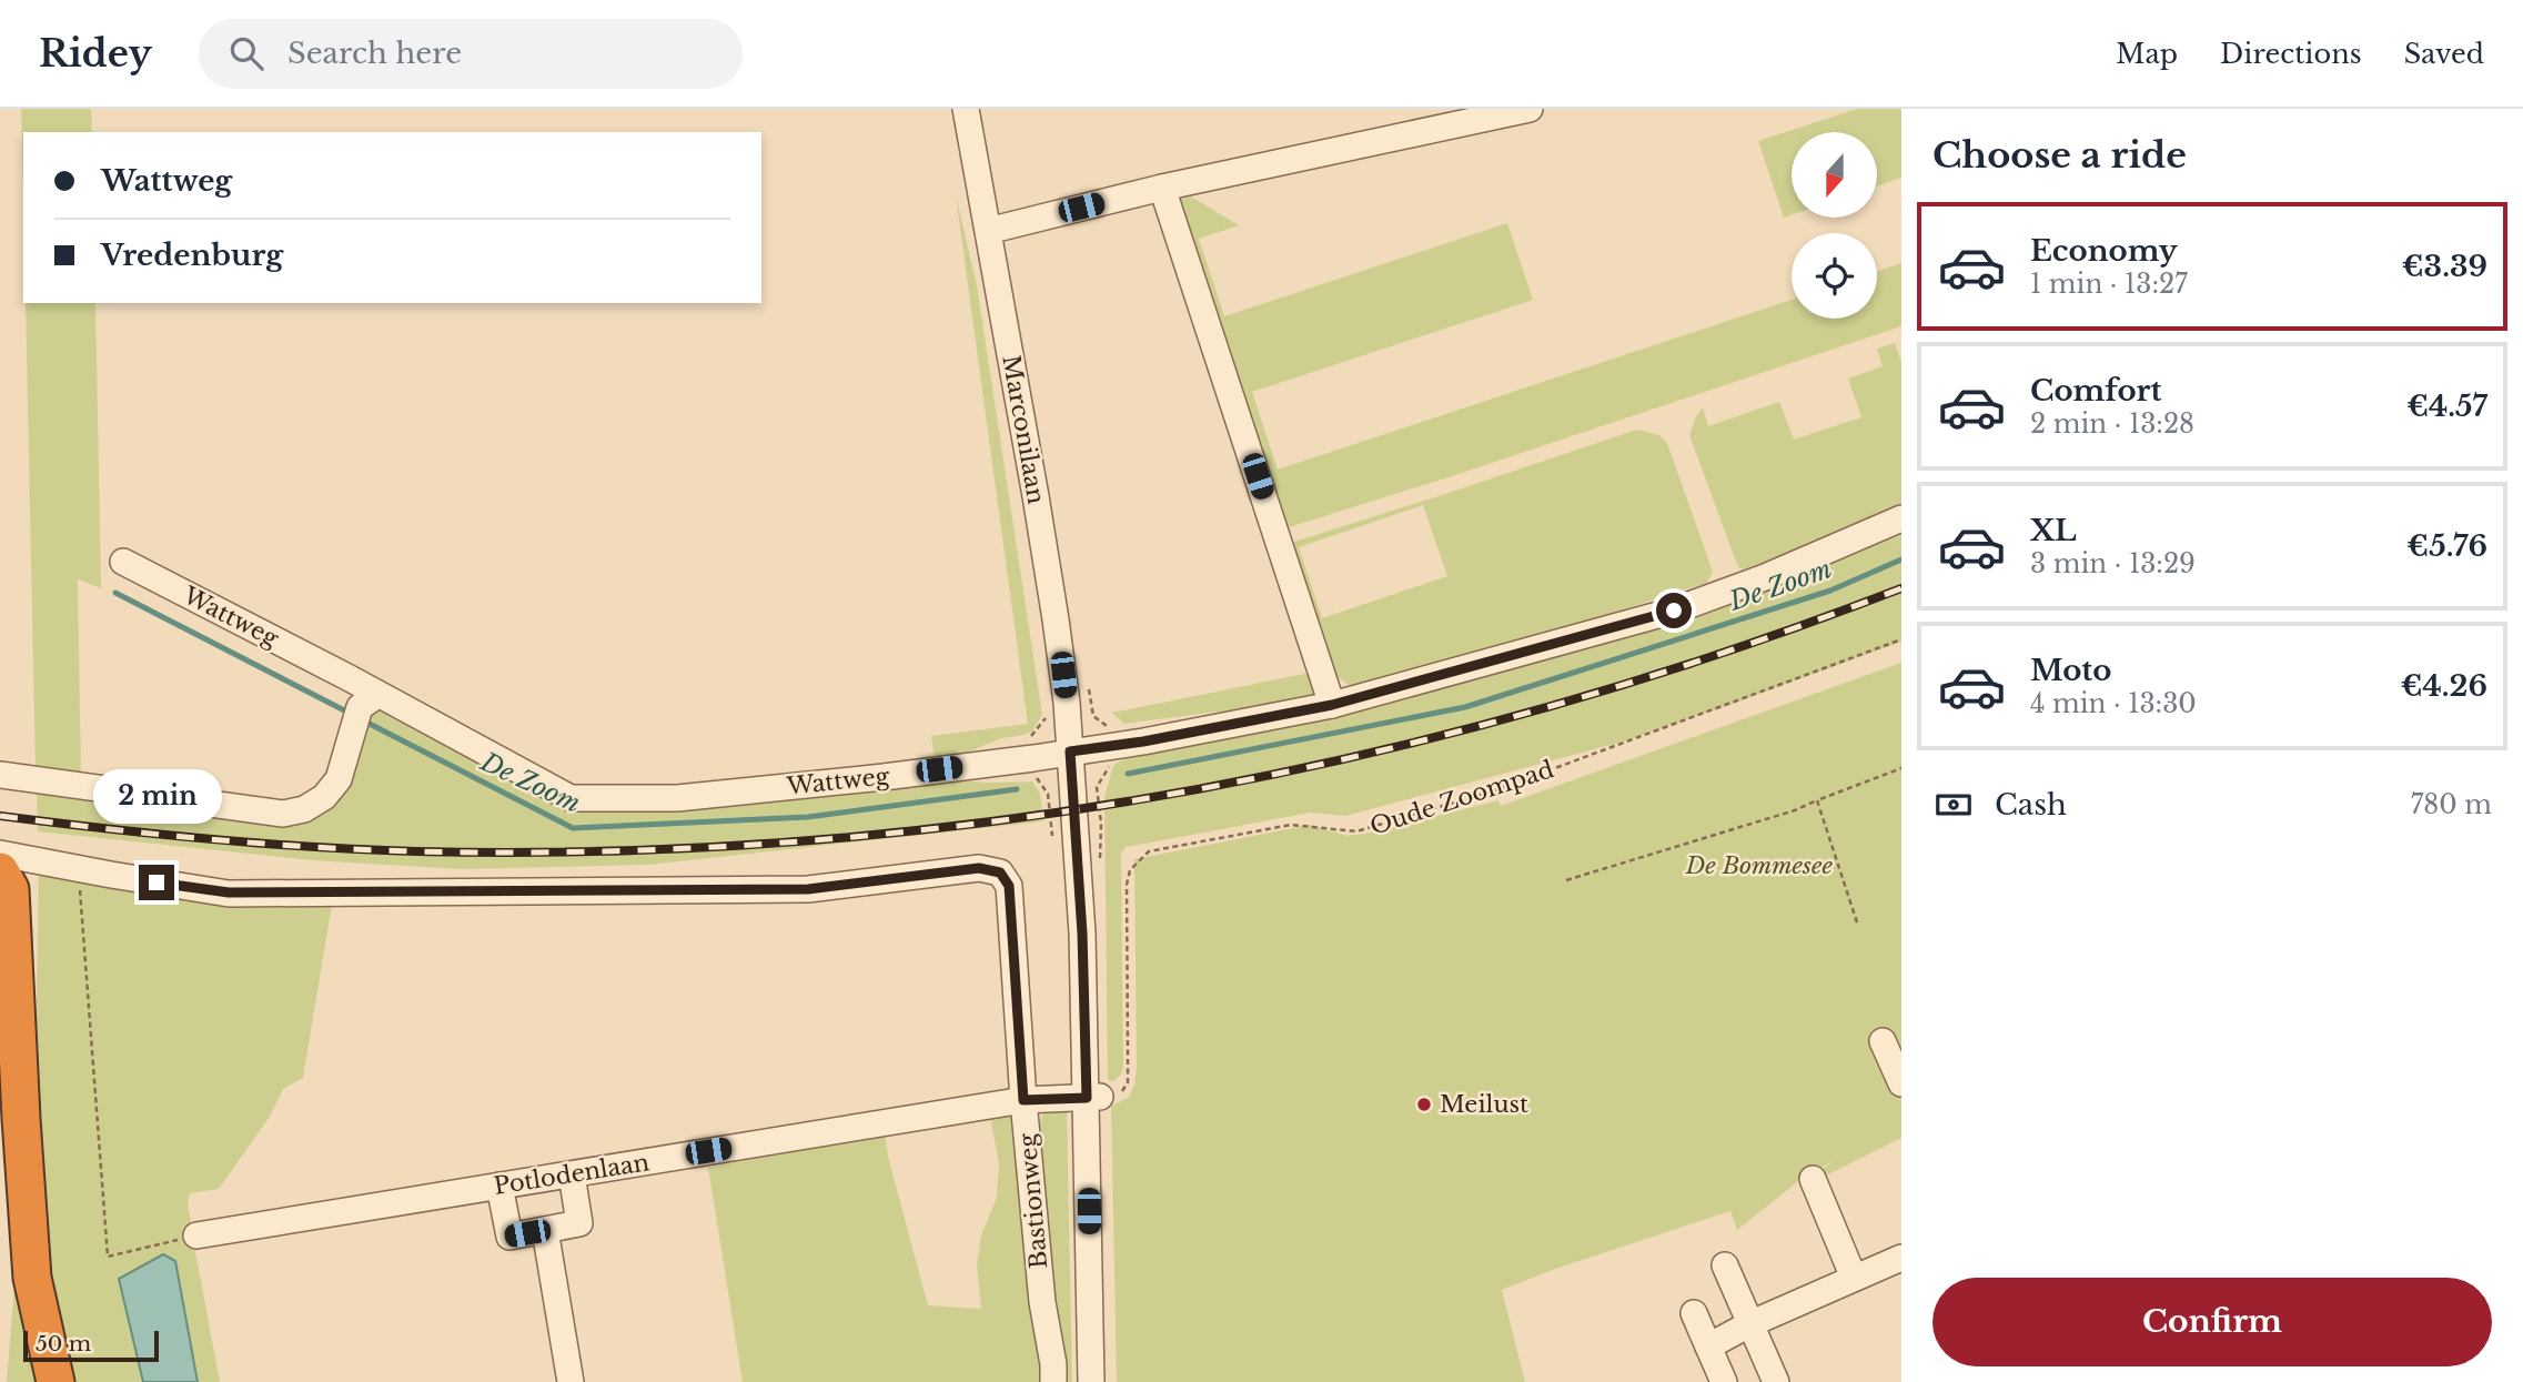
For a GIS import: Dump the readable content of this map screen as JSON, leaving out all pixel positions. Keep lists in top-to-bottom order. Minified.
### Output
{"streets":{"street":["Marconilaan","Wattweg","Potlodenlaan","Bastionweg"],"path":["Oude Zoompad"]},"crossings":[["Marconilaan","Wattweg"],["Marconilaan","Oude Zoompad"],["Marconilaan","Potlodenlaan"],["Oude Zoompad","Potlodenlaan"],["Potlodenlaan","Bastionweg"]],"water":["De Zoom"],"parks":["De Bommesee"],"places":["Meilust"],"scale_bar":"50 m","north":"bottom","page":{"header":"Ridey","search":"Search here","nav":["Map","Directions","Saved"],"heading":"Choose a ride","banner":["Wattweg","Vredenburg"],"list":[{"name":"Economy","note":"1 min · 13:27","value":"€3.39"},{"name":"Comfort","note":"2 min · 13:28","value":"€4.57"},{"name":"XL","note":"3 min · 13:29","value":"€5.76"},{"name":"Moto","note":"4 min · 13:30","value":"€4.26"}],"pay":["Cash","780 m"],"bubble":"2 min","buttons":"Confirm","scale":"50 m"}}
